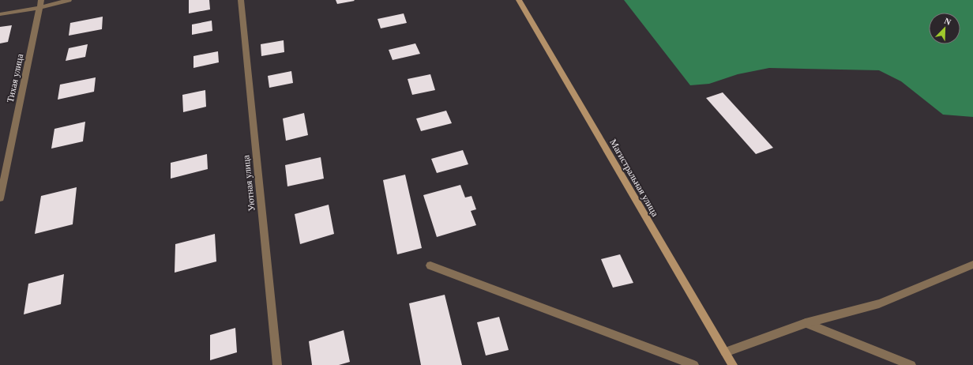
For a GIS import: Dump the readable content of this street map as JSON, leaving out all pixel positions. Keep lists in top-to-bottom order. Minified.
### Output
{"streets":{"main road":["Магистральная улица"],"street":["Тихая улица","Уютная улица"]},"north":"top right"}
